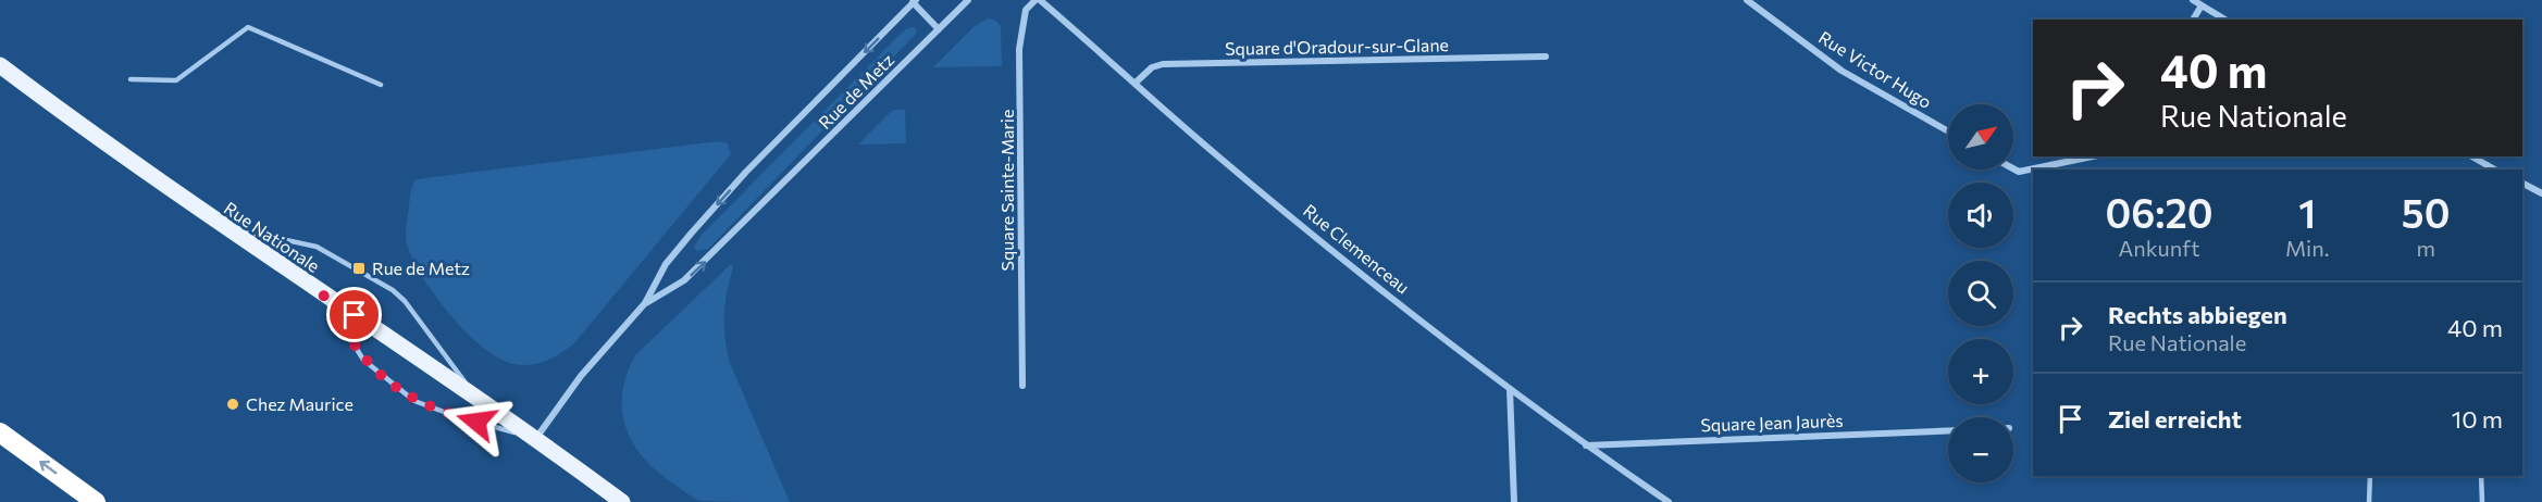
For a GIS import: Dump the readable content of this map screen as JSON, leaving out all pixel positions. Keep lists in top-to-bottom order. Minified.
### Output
{"streets":{"main road":["Rue Nationale"],"street":["Square d'Oradour-sur-Glane","Rue Victor Hugo","Rue de Metz","Square Sainte-Marie","Rue Clemenceau","Square Jean Jaurès"]},"crossings":[["Square d'Oradour-sur-Glane","Rue Clemenceau"],["Rue de Metz","Rue Nationale"],["Square Sainte-Marie","Rue Clemenceau"],["Rue Clemenceau","Square Jean Jaurès"]],"places":{"transit":["Rue de Metz"],"other":["Chez Maurice"]},"north":"top right","page":{"turn":["40 m","Rue Nationale"],"map_buttons":["+","−"],"eta":["06:20","Ankunft","1","Min.","50","m"],"list":[{"name":"Rechts abbiegen","note":"Rue Nationale","value":"40 m"},{"name":"Ziel erreicht","value":"10 m"}]}}
